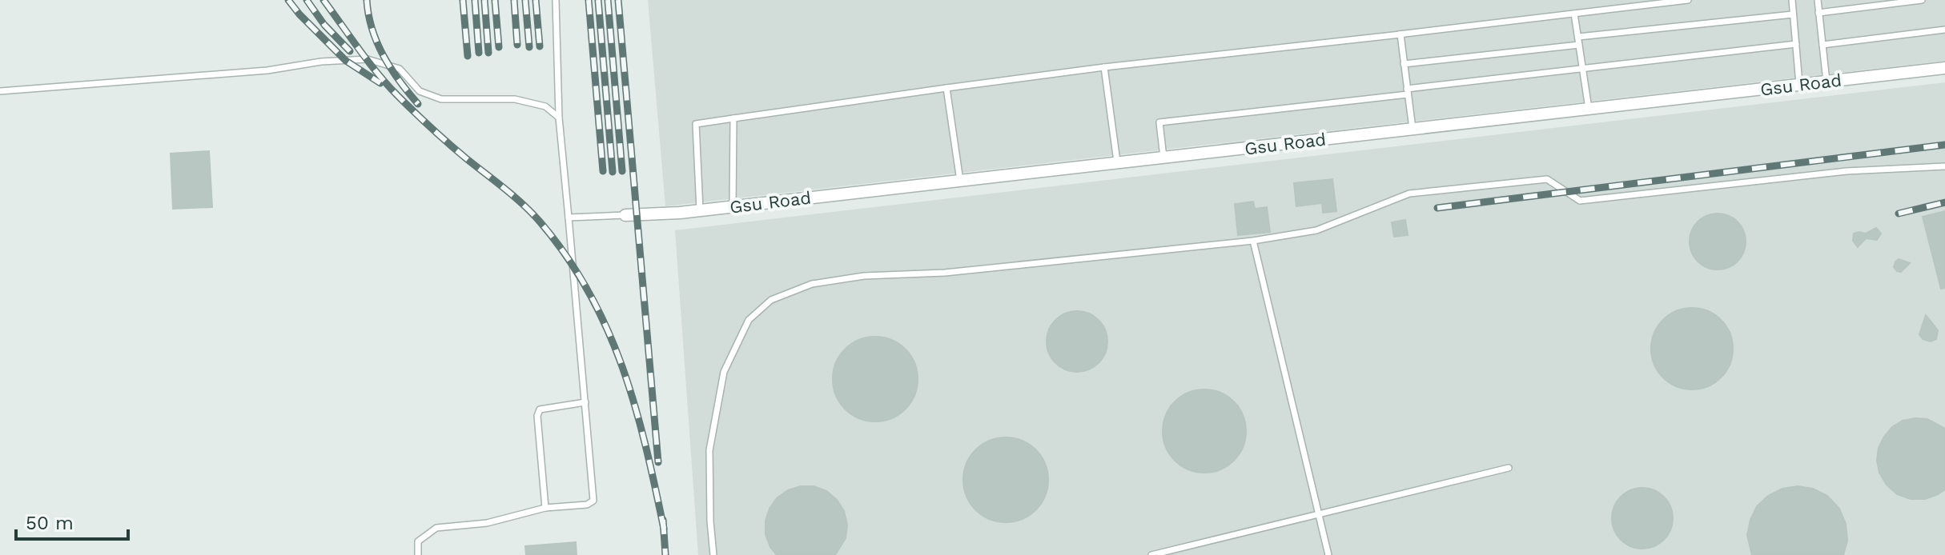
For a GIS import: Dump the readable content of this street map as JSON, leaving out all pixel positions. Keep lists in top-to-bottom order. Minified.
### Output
{"streets":{"street":["Gsu Road"]},"scale_bar":"50 m"}
